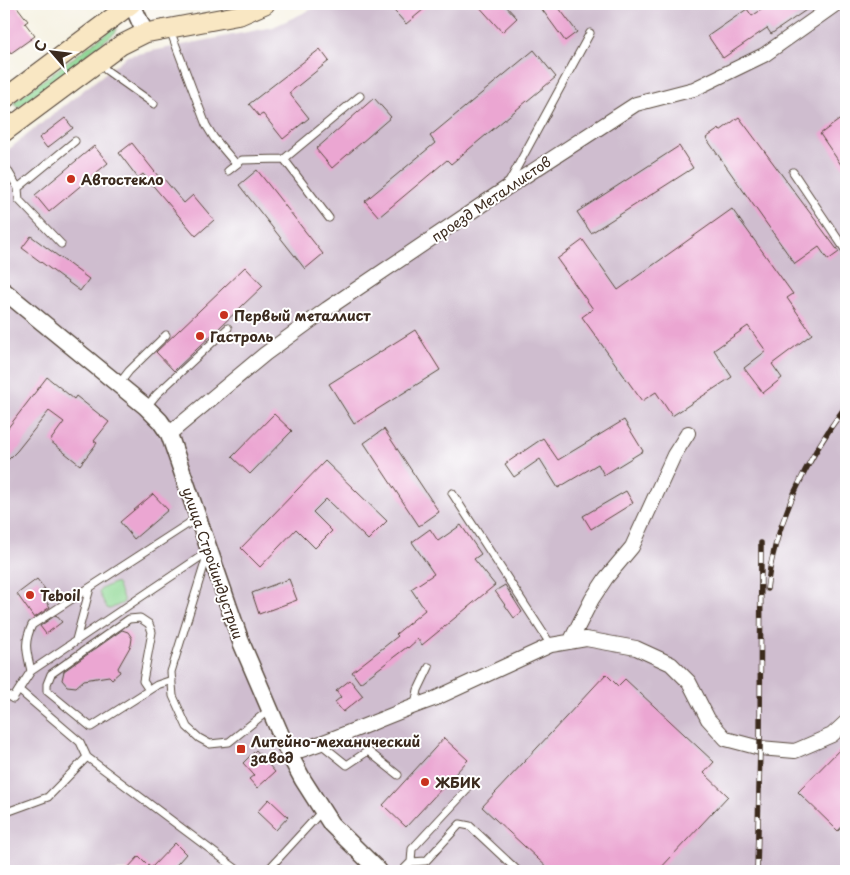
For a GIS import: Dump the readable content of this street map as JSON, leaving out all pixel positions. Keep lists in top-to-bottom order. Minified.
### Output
{"streets":{"street":["проезд Металлистов","улица Стройиндустрии"]},"crossings":[["проезд Металлистов","улица Стройиндустрии"]],"places":{"other":["Автостекло","Первый металлист","Гастроль","Teboil","ЖБИК"],"transit":["Литейно-механический завод"]},"north":"top left"}
